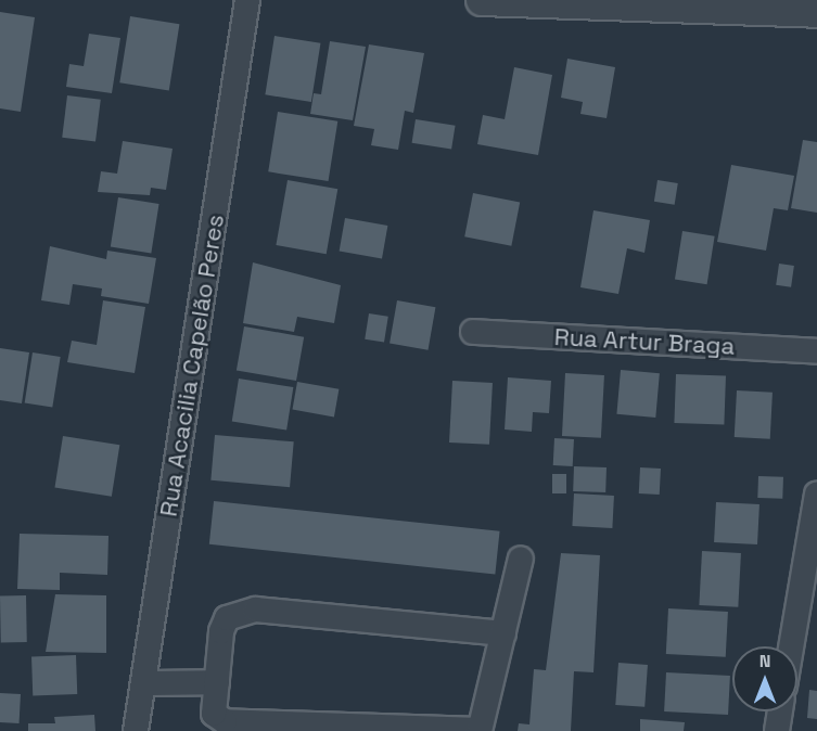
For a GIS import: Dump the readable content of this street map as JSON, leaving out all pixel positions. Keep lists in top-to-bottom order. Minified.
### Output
{"streets":{"street":["Rua Artur Braga","Rua Acacilia Capelão Peres"]},"north":"top"}
